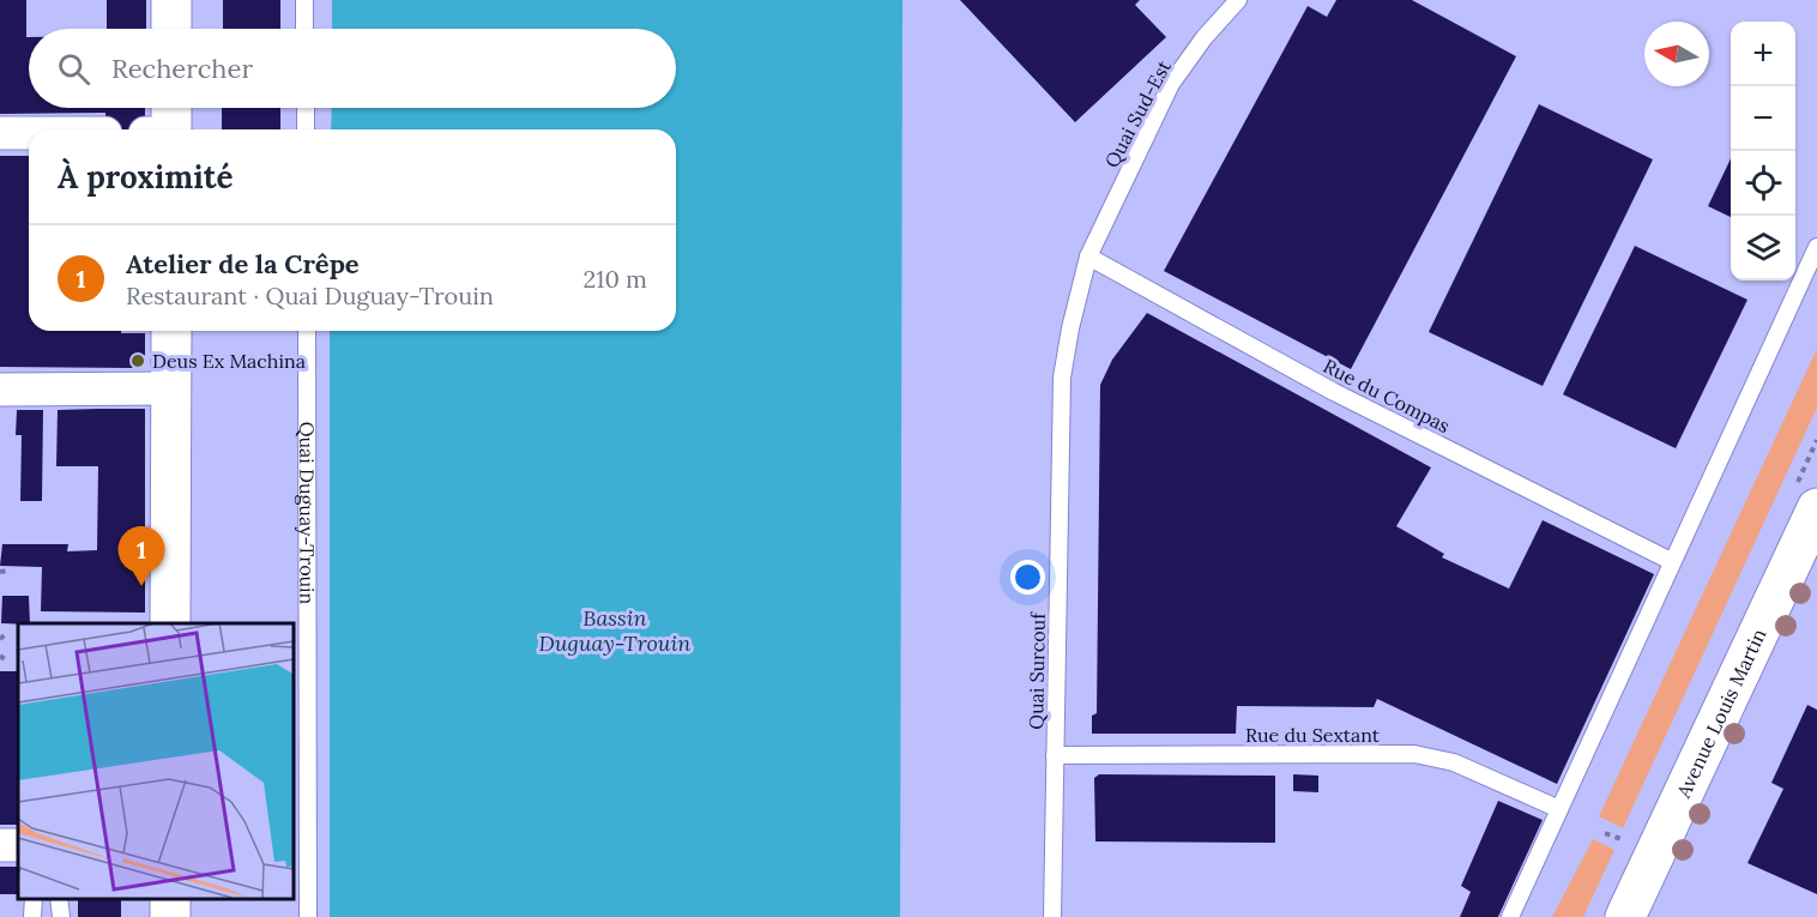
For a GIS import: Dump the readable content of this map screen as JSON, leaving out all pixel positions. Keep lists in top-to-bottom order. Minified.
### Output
{"streets":{"street":["Avenue Louis Martin"],"lane":["Quai Sud-Est","Rue du Compas","Quai Duguay-Trouin","Quai Surcouf","Rue du Sextant"]},"crossings":[["Quai Sud-Est","Rue du Compas"],["Quai Sud-Est","Quai Surcouf"],["Rue du Compas","Quai Surcouf"],["Quai Surcouf","Rue du Sextant"]],"water":["Bassin Duguay-Trouin"],"places":["Deus Ex Machina"],"north":"left","page":{"map_buttons":["+","−"],"search":"Rechercher","heading":"À proximité","list":[{"mark":"1","name":"Atelier de la Crêpe","note":"Restaurant · Quai Duguay-Trouin","value":"210 m"}],"pins":"1"}}
